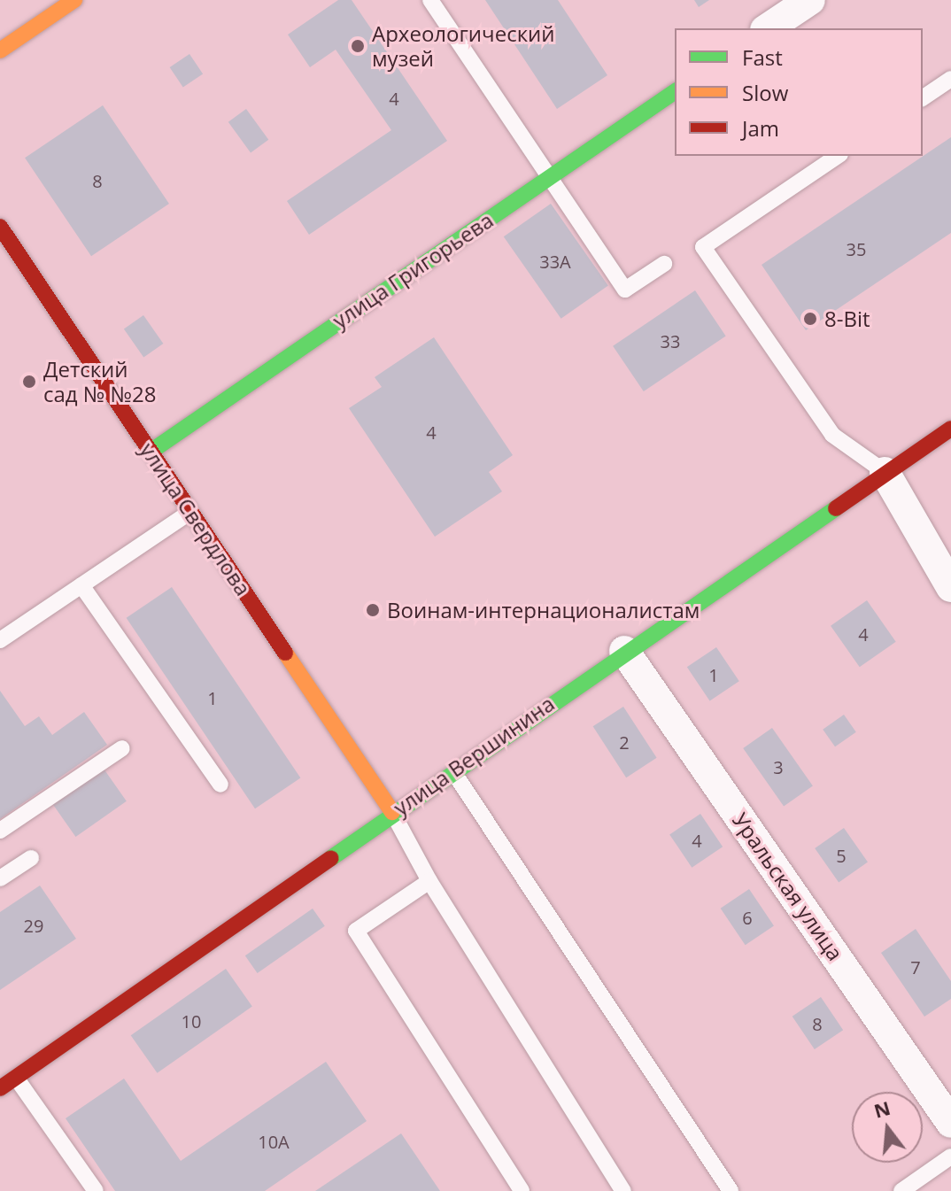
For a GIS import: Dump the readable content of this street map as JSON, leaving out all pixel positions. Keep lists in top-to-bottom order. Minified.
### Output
{"streets":{"street":["улица Григорьева","улица Свердлова","улица Вершинина","Уральская улица"]},"crossings":[["улица Григорьева","улица Свердлова"],["улица Свердлова","улица Вершинина"],["улица Вершинина","Уральская улица"]],"places":["Археологический музей","8-Bit","Детский сад № №28","Воинам-интернационалистам"],"house_numbers":["4","8","35","33А","33","4","4","1","1","2","3","4","5","6","29","7","10","8","10А"],"legend":["Fast","Slow","Jam"],"north":"top"}
